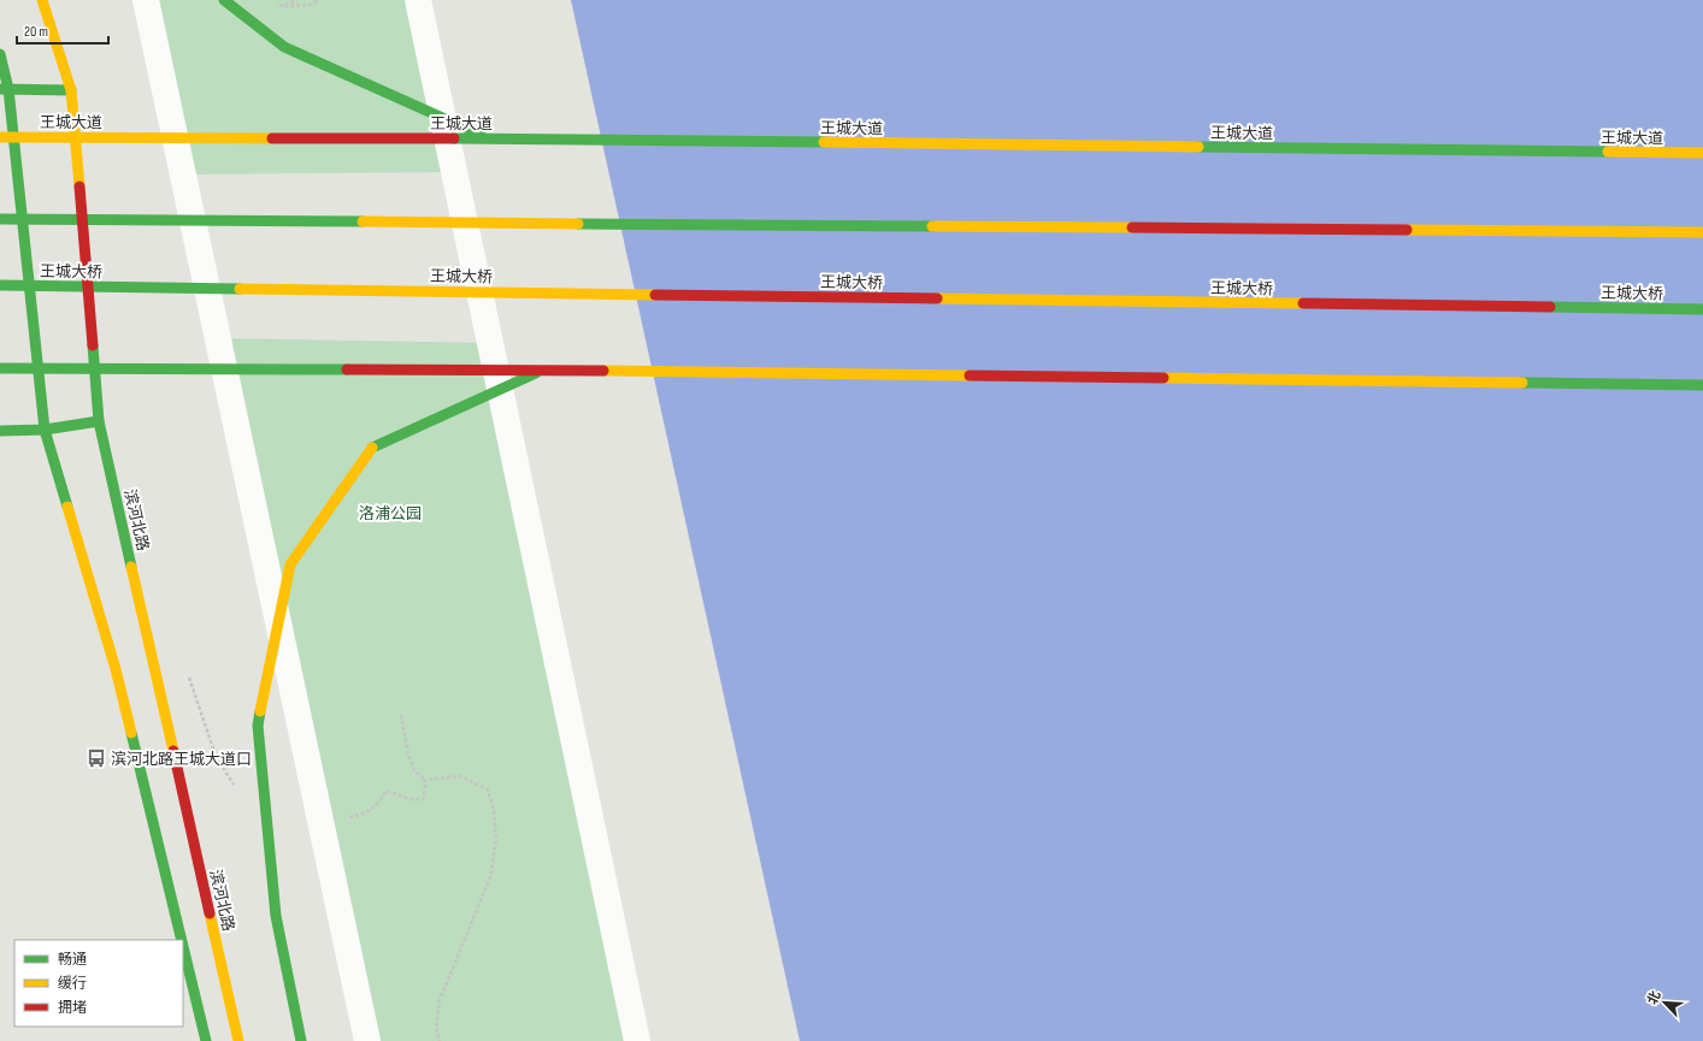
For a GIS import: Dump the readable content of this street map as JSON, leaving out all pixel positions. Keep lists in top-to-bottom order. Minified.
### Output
{"streets":{"main road":["王城大道","王城大桥","滨河北路"]},"parks":["洛浦公园"],"places":{"bus stop":["滨河北路王城大道口"]},"legend":["畅通","缓行","拥堵"],"scale_bar":"20 m","north":"top left"}
